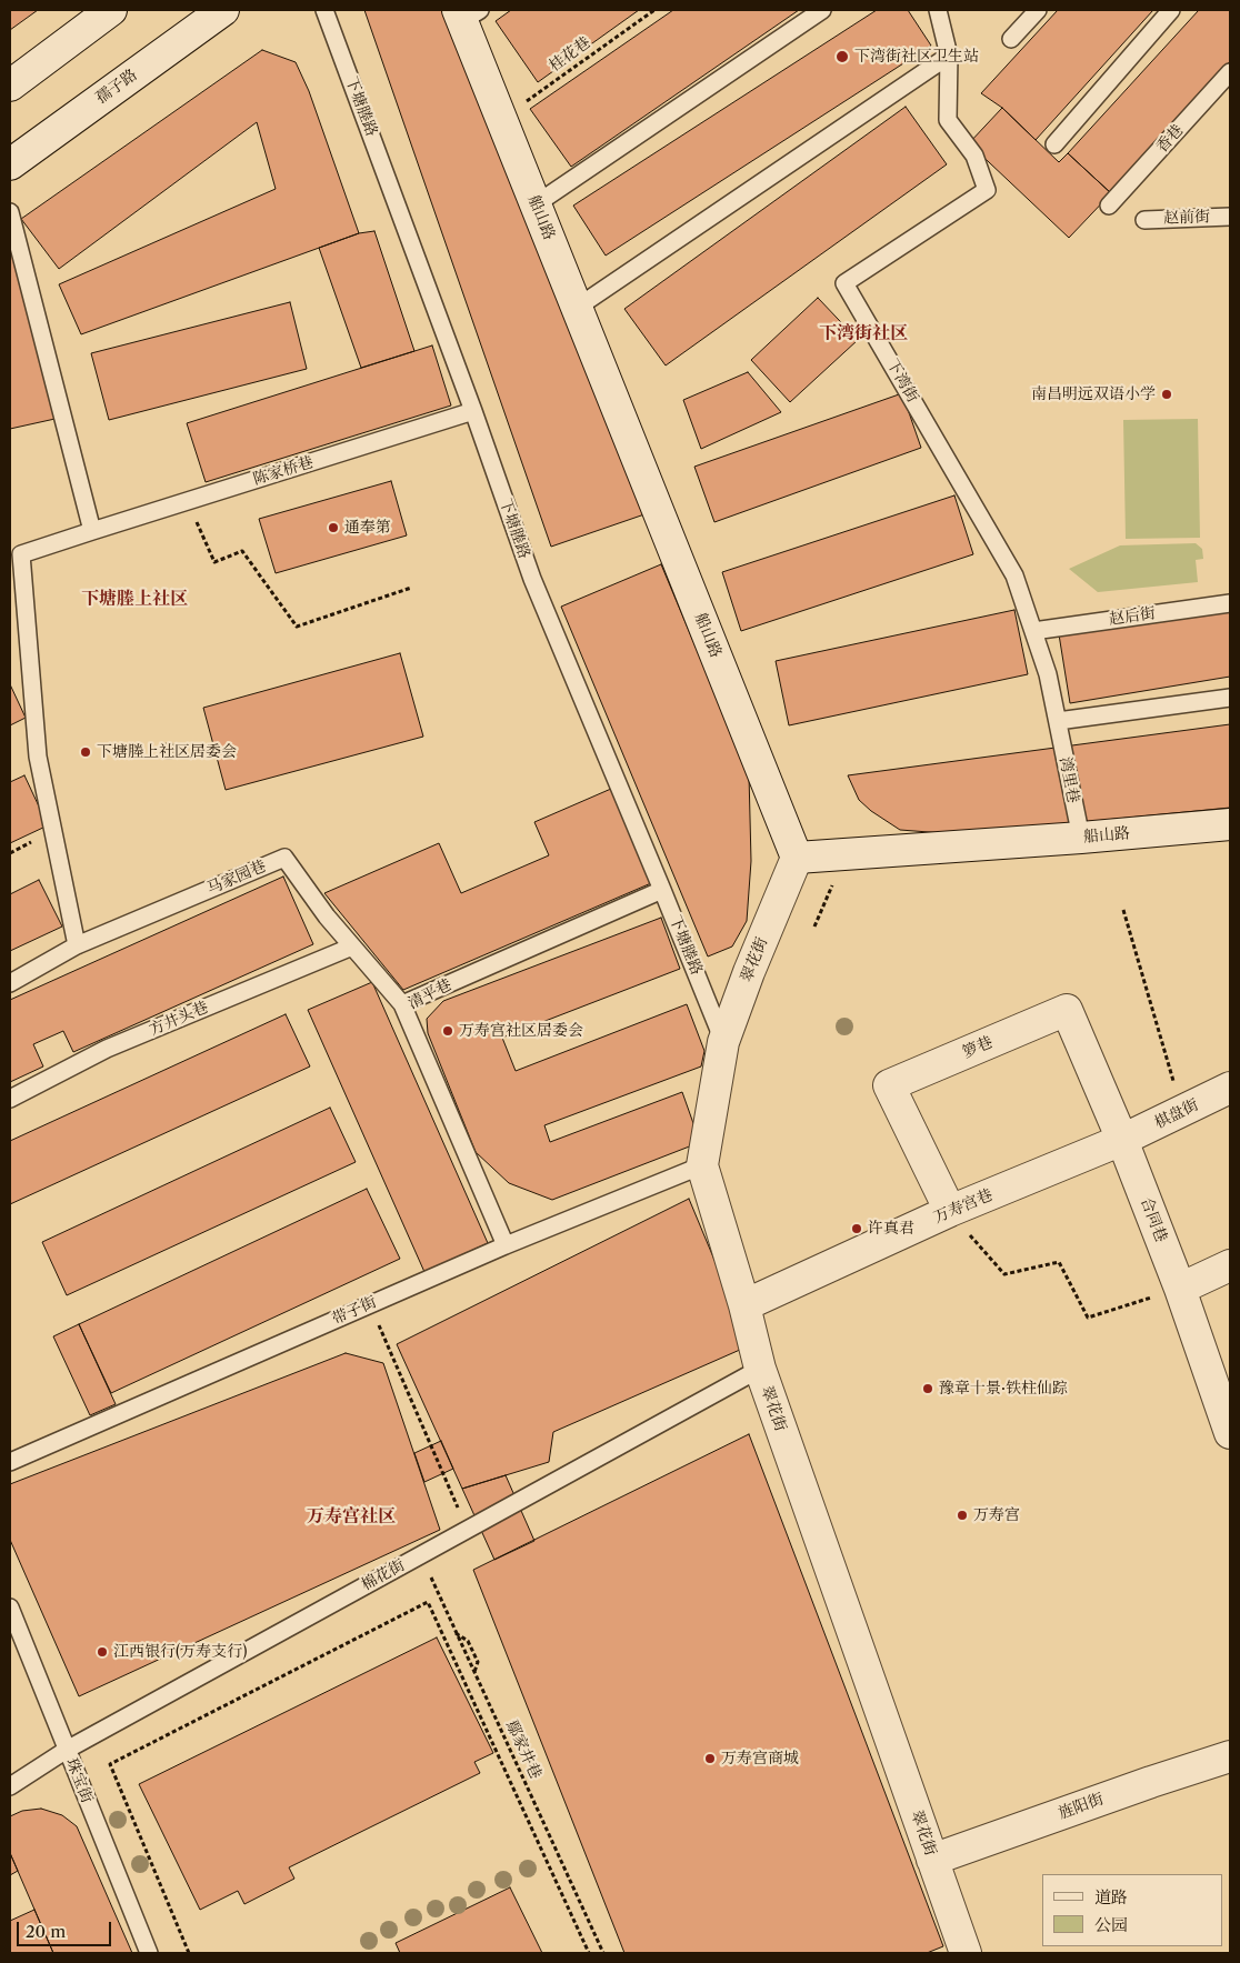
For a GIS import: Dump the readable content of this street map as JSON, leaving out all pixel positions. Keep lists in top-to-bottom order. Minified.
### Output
{"streets":{"street":["孺子路","船山路","翠花街","箩巷","棋盘街","万寿宫巷","合同巷","旌阳街"],"lane":["下塘塍路","香巷","赵前街","下湾街","陈家桥巷","赵后街","湾里巷","马家园巷","清平巷","方井头巷","带子街","棉花街","珠宝街"],"path":["桂花巷","鄢家井巷"]},"crossings":[["桂花巷","船山路"],["下塘塍路","陈家桥巷"],["下塘塍路","翠花街"],["下塘塍路","清平巷"],["船山路","湾里巷"],["船山路","翠花街"],["下湾街","赵后街"],["下湾街","湾里巷"],["陈家桥巷","马家园巷"],["马家园巷","清平巷"],["马家园巷","方井头巷"],["翠花街","万寿宫巷"],["翠花街","带子街"],["翠花街","棉花街"],["翠花街","旌阳街"],["清平巷","带子街"],["箩巷","万寿宫巷"],["箩巷","合同巷"],["棋盘街","万寿宫巷"],["棋盘街","合同巷"],["万寿宫巷","合同巷"],["棉花街","鄢家井巷"],["棉花街","珠宝街"]],"districts":["下湾街社区","下塘塍上社区","万寿宫社区"],"places":["下湾街社区卫生站","南昌明远双语小学","通奉第","下塘塍上社区居委会","万寿宫社区居委会","许真君","豫章十景·铁柱仙踪","万寿宫","江西银行(万寿支行)","万寿宫商城"],"legend":["道路","公园"],"scale_bar":"20 m"}
